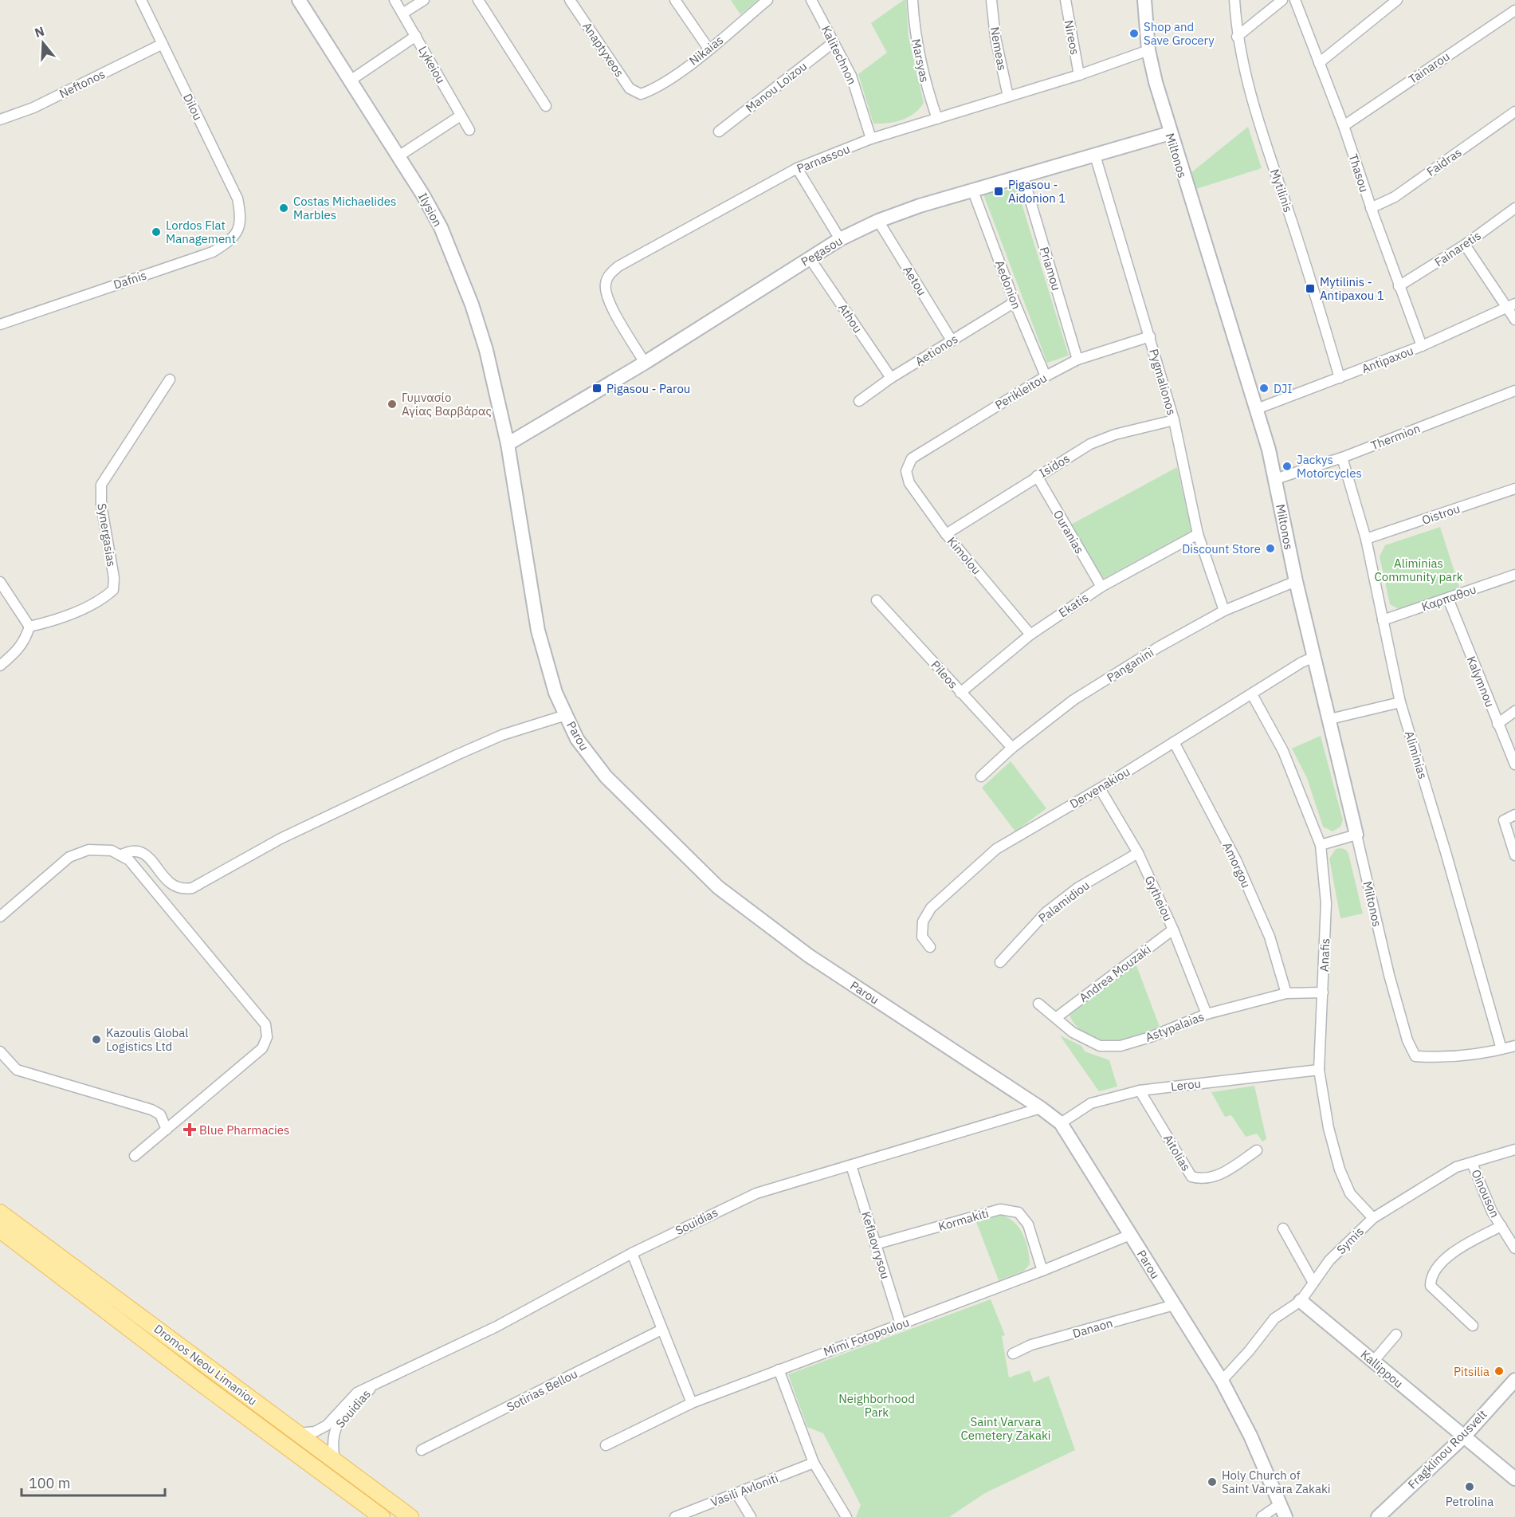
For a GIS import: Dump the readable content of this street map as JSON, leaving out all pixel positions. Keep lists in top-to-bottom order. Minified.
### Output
{"streets":{"main road":["Dromos Neou Limaniou"],"street":["Nireos","Nemeas","Anaptyxeos","Nikaias","Kalitechnon","Marsyas","Lykeiou","Tainarou","Neftonos","Manou Loizou","Dilou","Miltonos","Parnassou","Faidras","Thasou","Mytilinis","Ilysion","Fainaretis","Pegasou","Priamou","Dafnis","Aetou","Aedonion","Athou","Aetionos","Antipaxou","Pygmalionos","Perikleitou","Thermion","Isidos","Oistrou","Ouranias","Synergasias","Kimolou","Καρπαθου","Ekatis","Panganini","Pileos","Kalymnou","Parou","Aliminias","Dervenakiou","Amorgou","Gytheiou","Palamidiou","Anafis","Andrea Mouzaki","Astypalaias","Lerou","Aitolias","Oinouson","Kormakiti","Souidias","Symis","Keflaovrysou","Danaon","Mimi Fotopoulou","Kallippou","Sotirias Bellou","Fragklinou Rousvelt","Vasili Avloniti"]},"crossings":[["Nireos","Parnassou"],["Nemeas","Parnassou"],["Anaptyxeos","Nikaias"],["Kalitechnon","Manou Loizou"],["Kalitechnon","Parnassou"],["Marsyas","Parnassou"],["Tainarou","Thasou"],["Neftonos","Dilou"],["Dilou","Dafnis"],["Miltonos","Parnassou"],["Miltonos","Pegasou"],["Miltonos","Antipaxou"],["Miltonos","Thermion"],["Miltonos","Panganini"],["Miltonos","Aliminias"],["Miltonos","Dervenakiou"],["Parnassou","Pegasou"],["Faidras","Thasou"],["Thasou","Fainaretis"],["Thasou","Antipaxou"],["Mytilinis","Antipaxou"],["Ilysion","Pegasou"],["Ilysion","Parou"],["Pegasou","Priamou"],["Pegasou","Aetou"],["Pegasou","Aedonion"],["Pegasou","Athou"],["Pegasou","Pygmalionos"],["Pegasou","Parou"],["Priamou","Perikleitou"],["Aetou","Aetionos"],["Aedonion","Aetionos"],["Aedonion","Perikleitou"],["Athou","Aetionos"],["Pygmalionos","Perikleitou"],["Pygmalionos","Isidos"],["Pygmalionos","Ekatis"],["Pygmalionos","Panganini"],["Perikleitou","Kimolou"],["Thermion","Aliminias"],["Isidos","Ouranias"],["Isidos","Kimolou"],["Oistrou","Aliminias"],["Ouranias","Ekatis"],["Kimolou","Ekatis"],["Καρπαθου","Kalymnou"],["Καρπαθου","Aliminias"],["Ekatis","Pileos"],["Panganini","Pileos"],["Parou","Lerou"],["Parou","Souidias"],["Parou","Symis"],["Parou","Danaon"],["Parou","Mimi Fotopoulou"],["Dervenakiou","Amorgou"],["Dervenakiou","Gytheiou"],["Dervenakiou","Anafis"],["Amorgou","Astypalaias"],["Gytheiou","Palamidiou"],["Gytheiou","Andrea Mouzaki"],["Gytheiou","Astypalaias"],["Anafis","Astypalaias"],["Anafis","Lerou"],["Anafis","Symis"],["Andrea Mouzaki","Astypalaias"],["Lerou","Aitolias"],["Oinouson","Symis"],["Kormakiti","Keflaovrysou"],["Kormakiti","Mimi Fotopoulou"],["Souidias","Keflaovrysou"],["Souidias","Dromos Neou Limaniou"],["Symis","Kallippou"],["Keflaovrysou","Mimi Fotopoulou"],["Kallippou","Fragklinou Rousvelt"]],"parks":["Aliminias Community park","Neighborhood Park","Saint Varvara Cemetery Zakaki"],"places":{"other":["Shop and Save Grocery","Costas Michaelides Marbles","Lordos Flat Management","DJI","Γυμνασίο Αγίας Βαρβάρας","Jackys Motorcycles","Discount Store","Kazoulis Global Logistics Ltd","Pitsilia","Holy Church of Saint Varvara Zakaki","Petrolina"],"transit":["Pigasou - Aidonion 1","Mytilinis - Antipaxou 1","Pigasou - Parou"],"health":["Blue Pharmacies"]},"scale_bar":"100 m","north":"top"}
